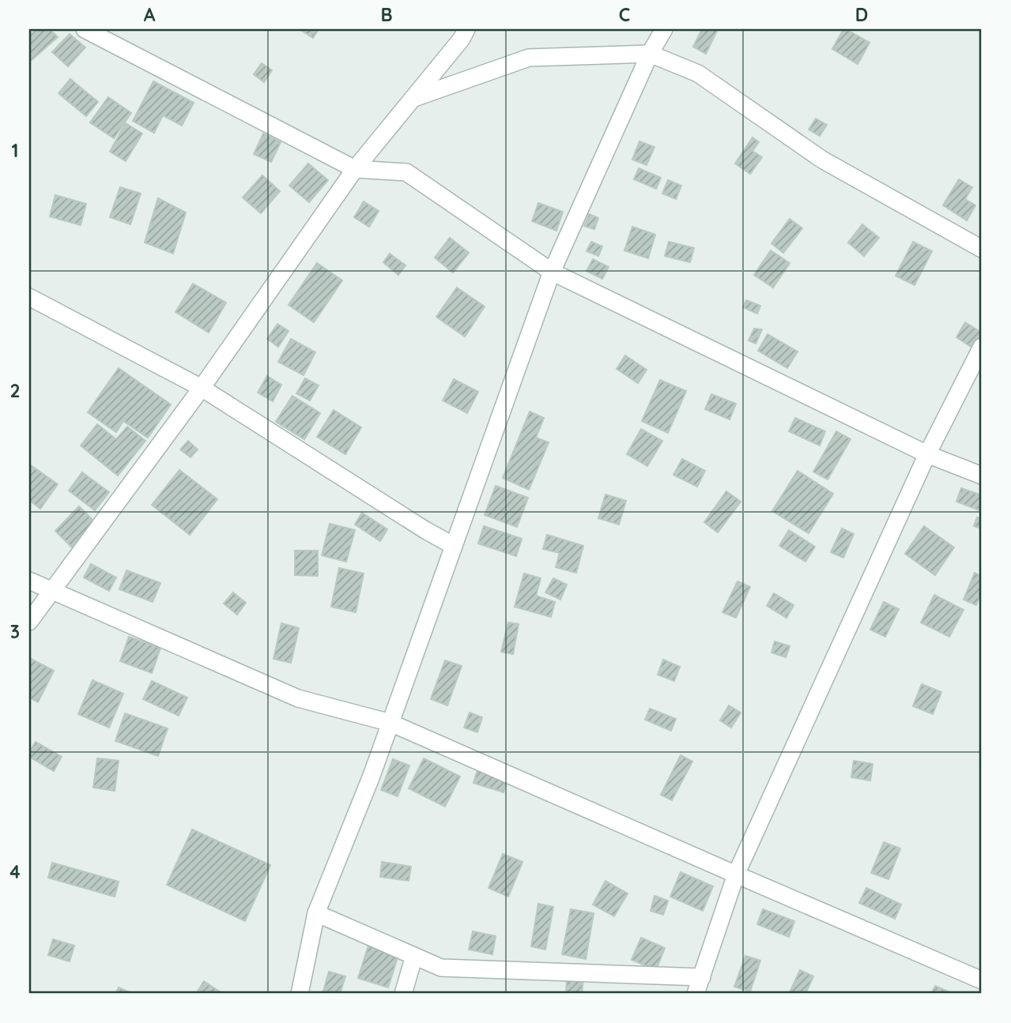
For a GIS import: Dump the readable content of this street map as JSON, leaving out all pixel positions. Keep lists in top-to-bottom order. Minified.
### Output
{"grid":{"columns":["A","B","C","D"],"rows":["1","2","3","4"]}}
